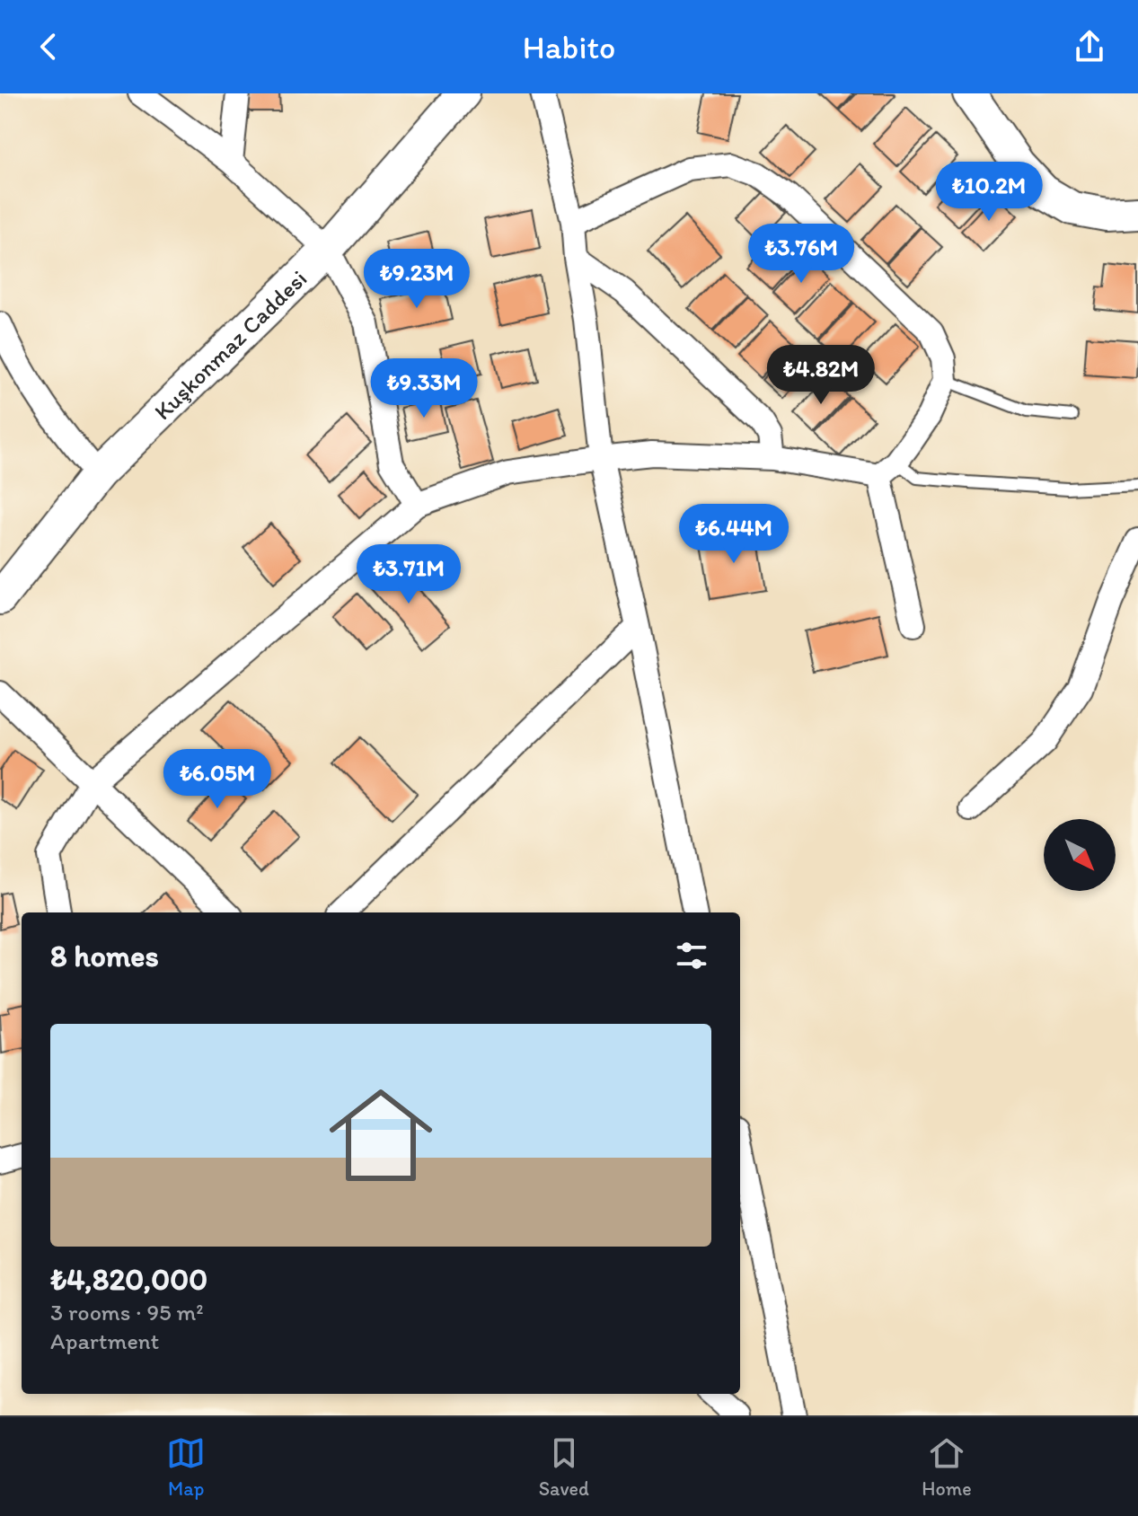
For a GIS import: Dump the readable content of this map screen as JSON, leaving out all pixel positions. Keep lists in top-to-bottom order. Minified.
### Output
{"streets":{"street":["Kuşkonmaz Caddesi"]},"north":"bottom right","page":{"header":"Habito","price":["₺10.2M","₺3.76M","₺9.23M","₺4.82M","₺9.33M","₺6.44M","₺3.71M","₺6.05M"],"heading":"8 homes","list":[{"name":"₺4,820,000","note":"3 rooms · 95 m² · Apartment"}],"tabs":["Map","Saved","Home"]}}
